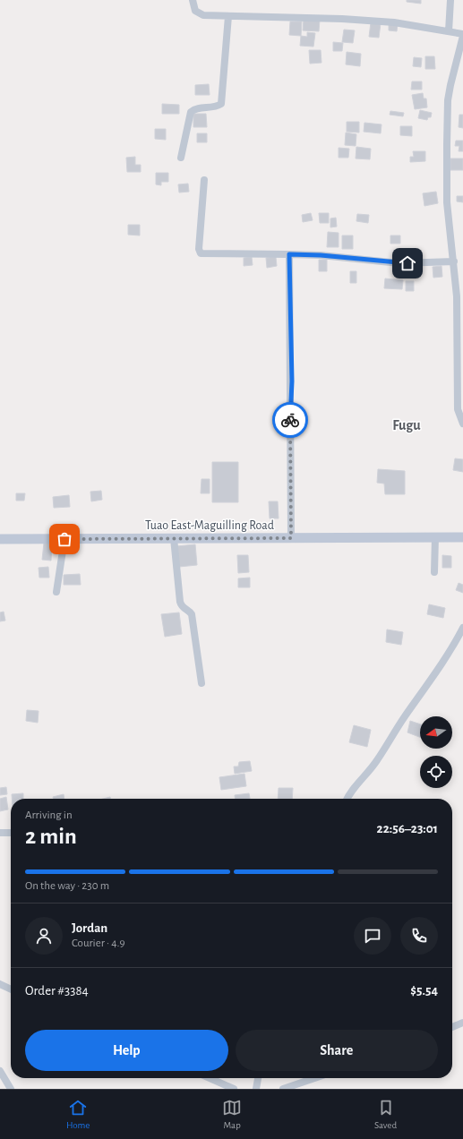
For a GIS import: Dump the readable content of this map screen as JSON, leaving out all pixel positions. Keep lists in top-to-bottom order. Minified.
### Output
{"streets":{"main road":["Tuao East-Maguilling Road"]},"districts":["Fugu"],"north":"left","page":{"heading":["2 min","Arriving in","22:56–23:01"],"panel":["Jordan","Courier · 4.9","Order #3384","$5.54"],"bar":"On the way · 230 m","buttons":["Help","Share"],"tabs":["Home","Map","Saved"]}}
